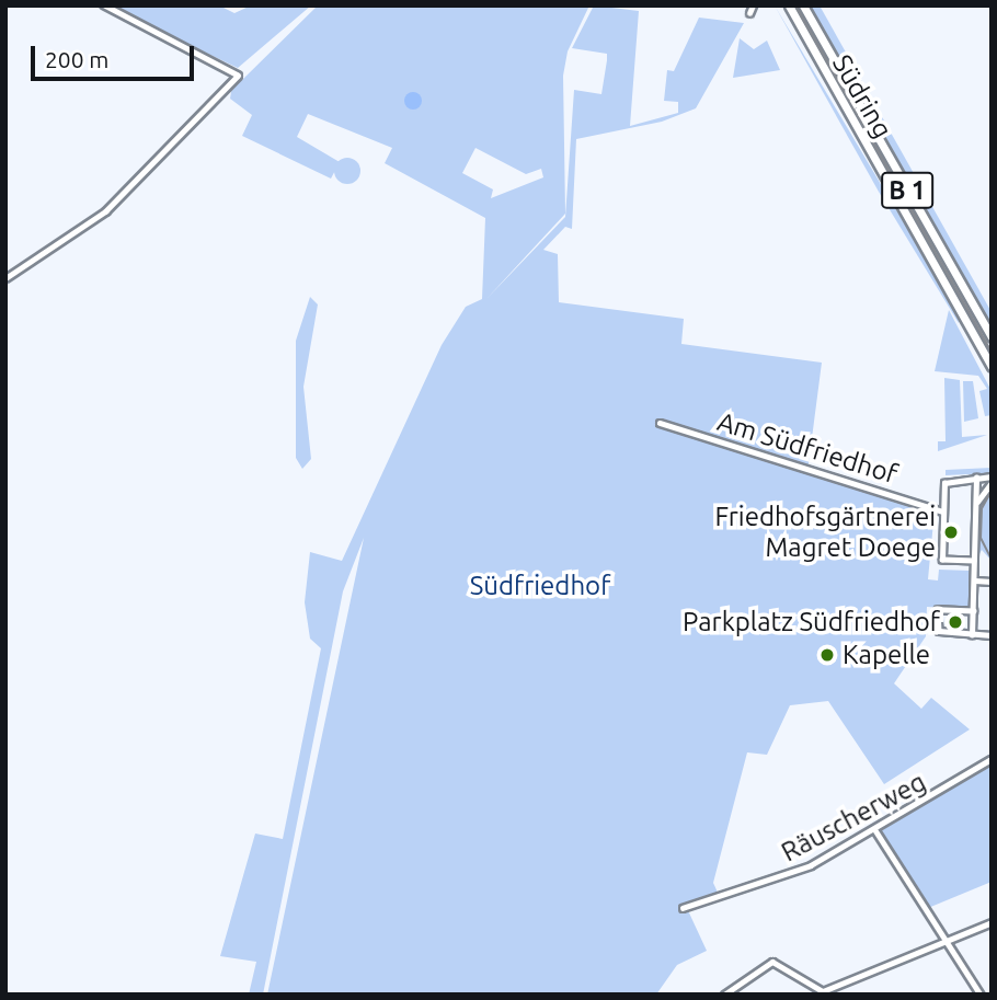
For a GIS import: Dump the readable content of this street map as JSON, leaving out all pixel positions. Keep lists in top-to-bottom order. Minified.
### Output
{"streets":{"main road":["Südring","B 1"],"street":["Am Südfriedhof","Räuscherweg"]},"parks":["Südfriedhof"],"places":["Friedhofsgärtnerei Magret Doege","Parkplatz Südfriedhof","Kapelle"],"scale_bar":"200 m"}
